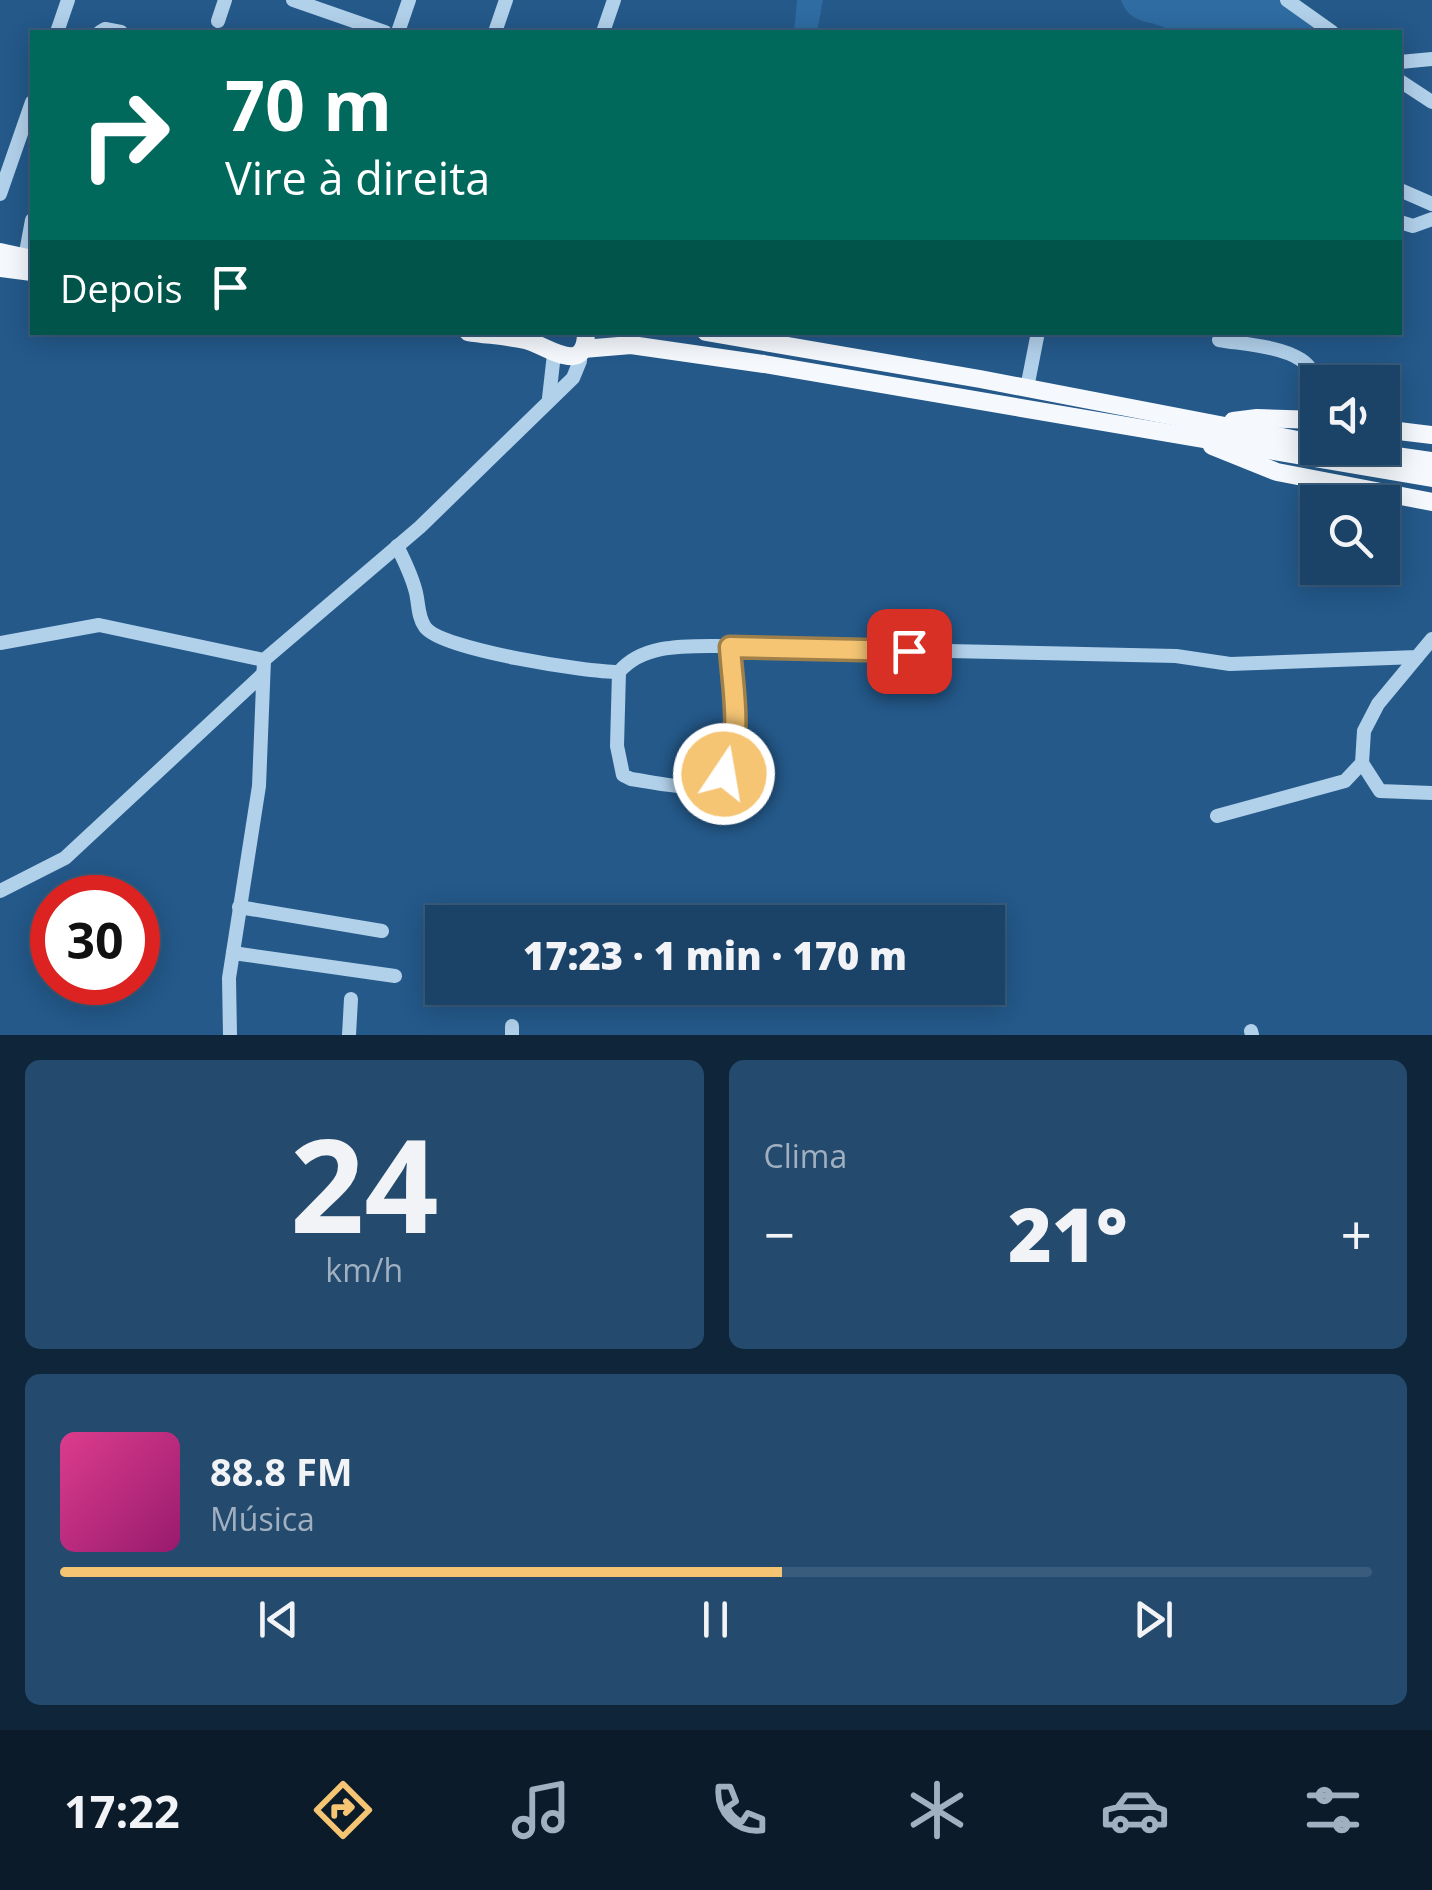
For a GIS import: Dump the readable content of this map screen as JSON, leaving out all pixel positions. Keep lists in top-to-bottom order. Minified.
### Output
{"page":{"turn":["70 m","Vire à direita"],"then":"Depois","limit":"30","trip":"17:23 · 1 min · 170 m","tile":[["24","km/h"],"Clima"],"heat":["−","21°","+"],"song":["88.8 FM","Música"],"tabs":"17:22"}}
